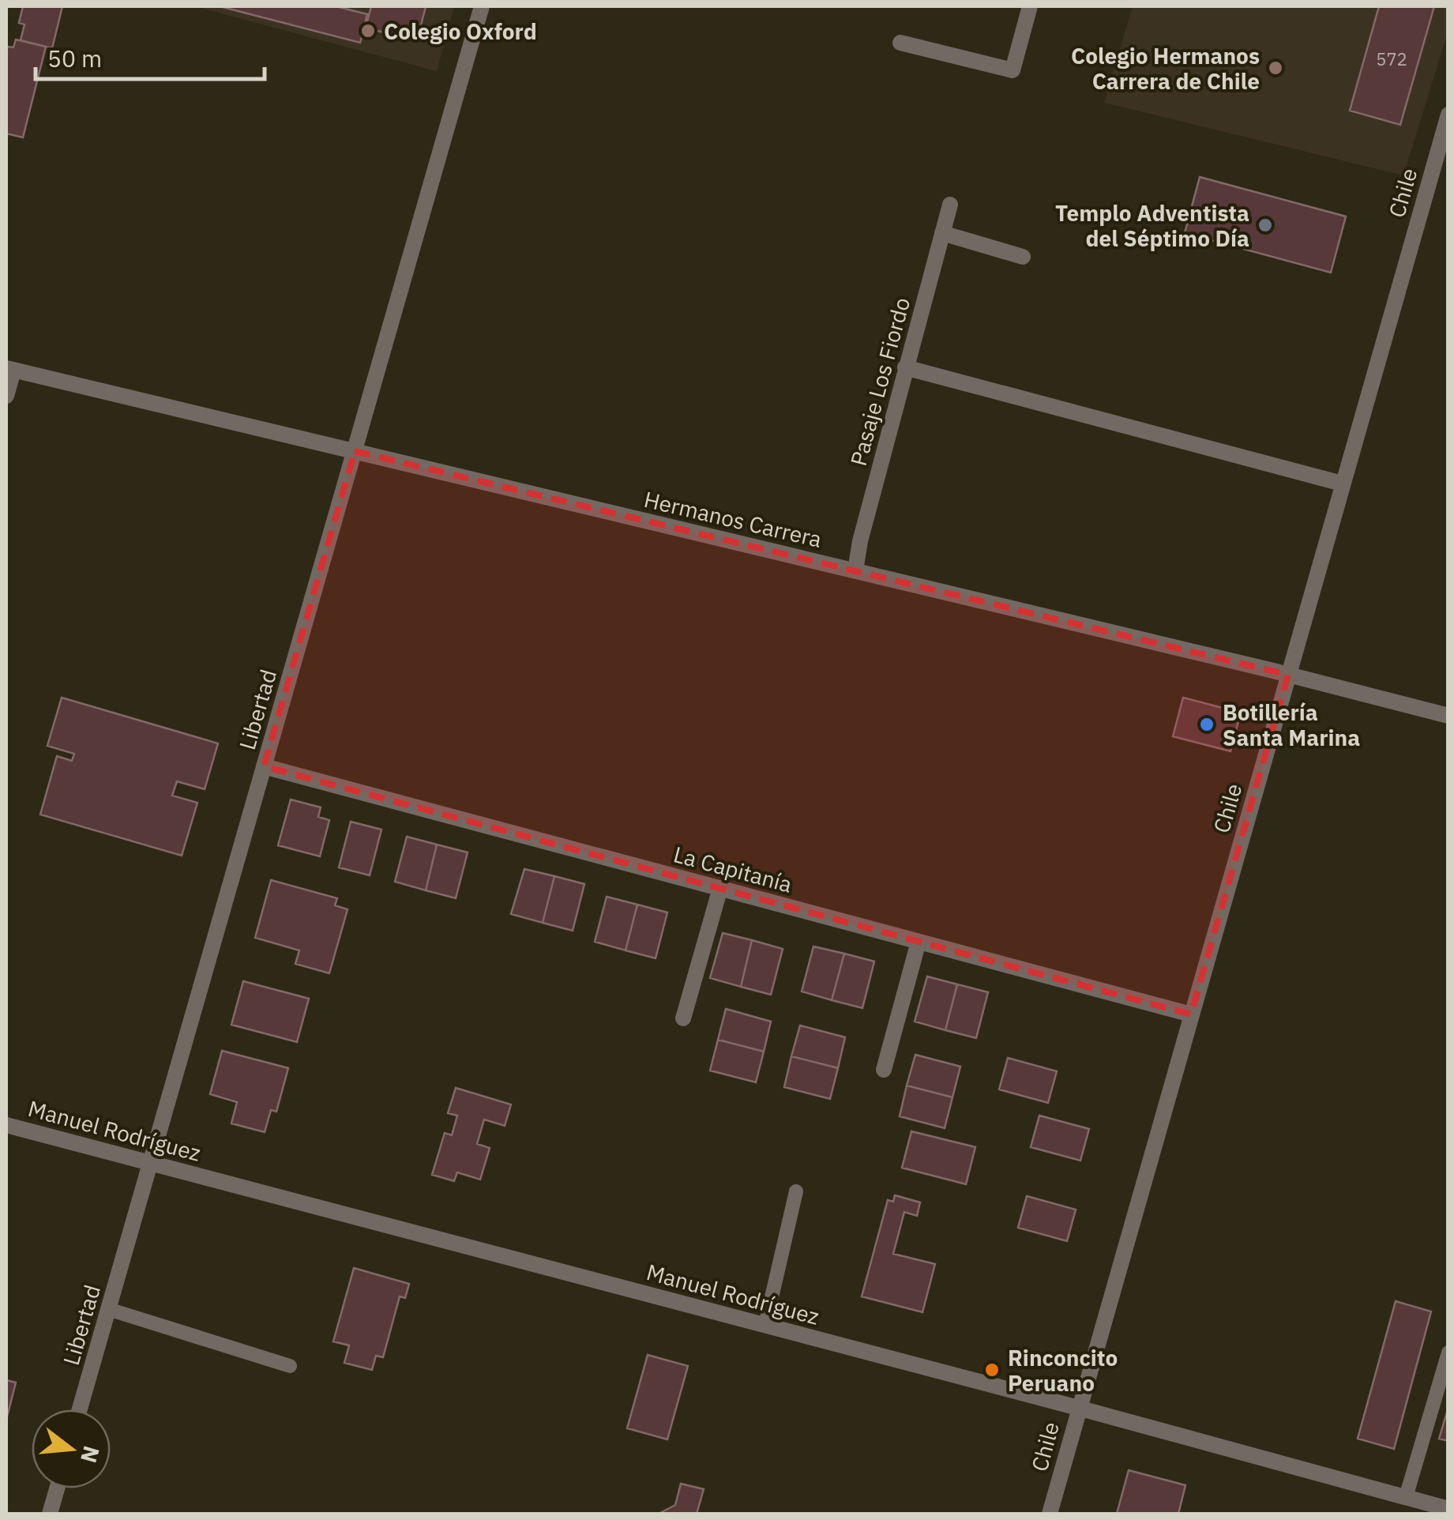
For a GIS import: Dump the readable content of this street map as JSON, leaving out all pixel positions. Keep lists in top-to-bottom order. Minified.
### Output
{"streets":{"street":["Chile","Pasaje Los Fiordo","Hermanos Carrera","Libertad","La Capitanía","Manuel Rodríguez"]},"crossings":[["Chile","Hermanos Carrera"],["Chile","La Capitanía"],["Chile","Manuel Rodríguez"],["Pasaje Los Fiordo","Hermanos Carrera"],["Hermanos Carrera","Libertad"],["Libertad","La Capitanía"],["Libertad","Manuel Rodríguez"]],"places":["Colegio Oxford","Colegio Hermanos Carrera de Chile","Templo Adventista del Séptimo Día","Botillería Santa Marina","Rinconcito Peruano"],"house_numbers":["572"],"scale_bar":"50 m","north":"right"}
